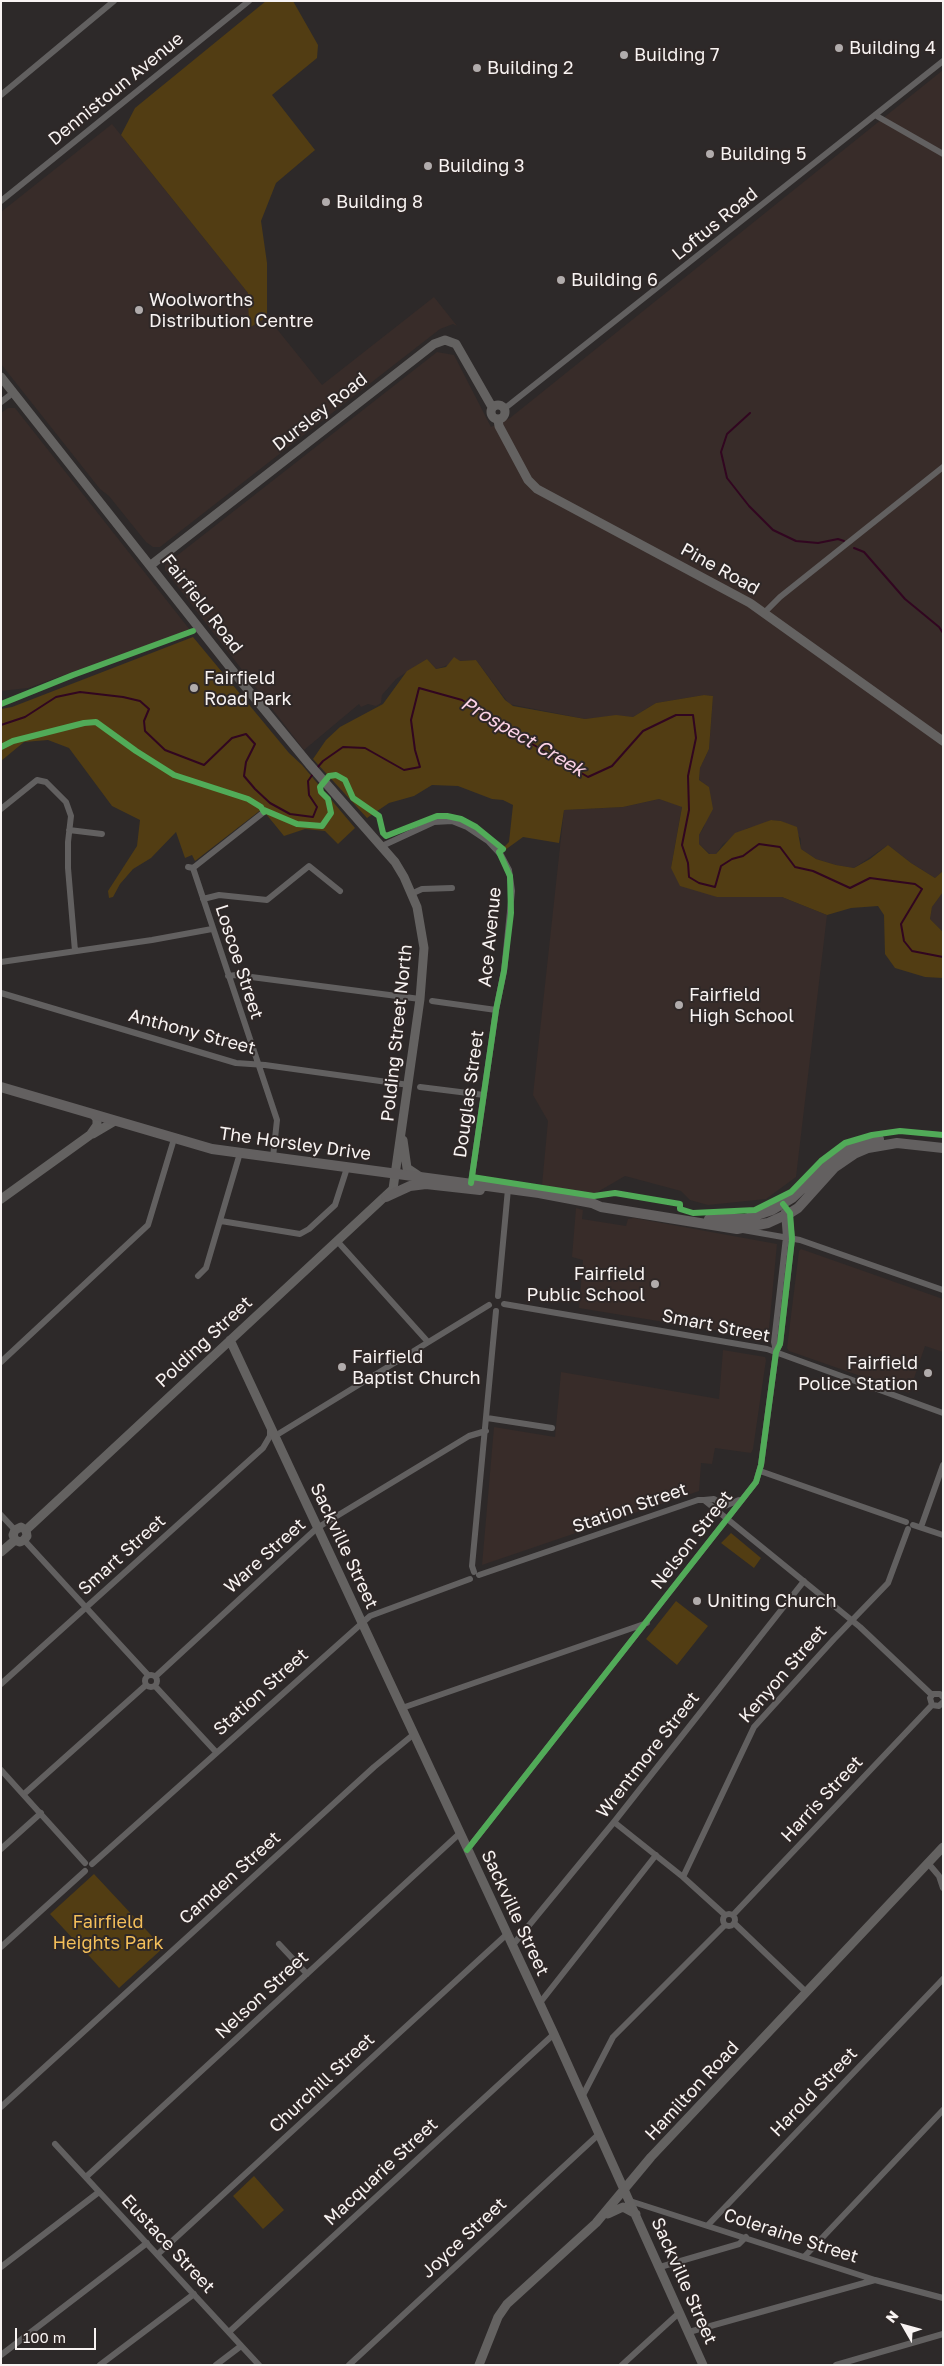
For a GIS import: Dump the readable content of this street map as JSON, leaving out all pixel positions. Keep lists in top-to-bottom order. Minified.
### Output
{"streets":{"main road":["Dursley Road","Pine Road","Fairfield Road","Polding Street North","The Horsley Drive","Polding Street","Sackville Street","Hamilton Road"],"street":["Dennistoun Avenue","Loftus Road","Ace Avenue","Loscoe Street","Anthony Street","Douglas Street","Smart Street","Station Street","Nelson Street","Ware Street","Kenyon Street","Wrentmore Street","Harris Street","Camden Street","Churchill Street","Harold Street","Macquarie Street","Coleraine Street","Joyce Street","Eustace Street"]},"crossings":[["Loftus Road","Dursley Road"],["Loftus Road","Pine Road"],["Dursley Road","Pine Road"],["Dursley Road","Fairfield Road"],["Fairfield Road","Ace Avenue"],["Fairfield Road","Polding Street North"],["Ace Avenue","Polding Street North"],["Ace Avenue","Douglas Street"],["Loscoe Street","Anthony Street"],["Loscoe Street","The Horsley Drive"],["Anthony Street","Polding Street North"],["Polding Street North","The Horsley Drive"],["Polding Street North","Polding Street"],["Douglas Street","The Horsley Drive"],["The Horsley Drive","Polding Street"],["The Horsley Drive","Nelson Street"],["Smart Street","Nelson Street"],["Polding Street","Sackville Street"],["Station Street","Nelson Street"],["Station Street","Sackville Street"],["Station Street","Kenyon Street"],["Station Street","Wrentmore Street"],["Nelson Street","Sackville Street"],["Nelson Street","Eustace Street"],["Sackville Street","Ware Street"],["Sackville Street","Wrentmore Street"],["Sackville Street","Camden Street"],["Sackville Street","Churchill Street"],["Sackville Street","Hamilton Road"],["Sackville Street","Macquarie Street"],["Sackville Street","Coleraine Street"],["Sackville Street","Joyce Street"],["Churchill Street","Eustace Street"],["Harold Street","Coleraine Street"],["Macquarie Street","Eustace Street"]],"water":["Prospect Creek"],"parks":["Fairfield Heights Park"],"places":["Building 4","Building 7","Building 2","Building 5","Building 3","Building 8","Building 6","Woolworths Distribution Centre","Fairfield Road Park","Fairfield High School","Fairfield Public School","Fairfield Baptist Church","Fairfield Police Station","Uniting Church"],"scale_bar":"100 m","north":"top left"}
